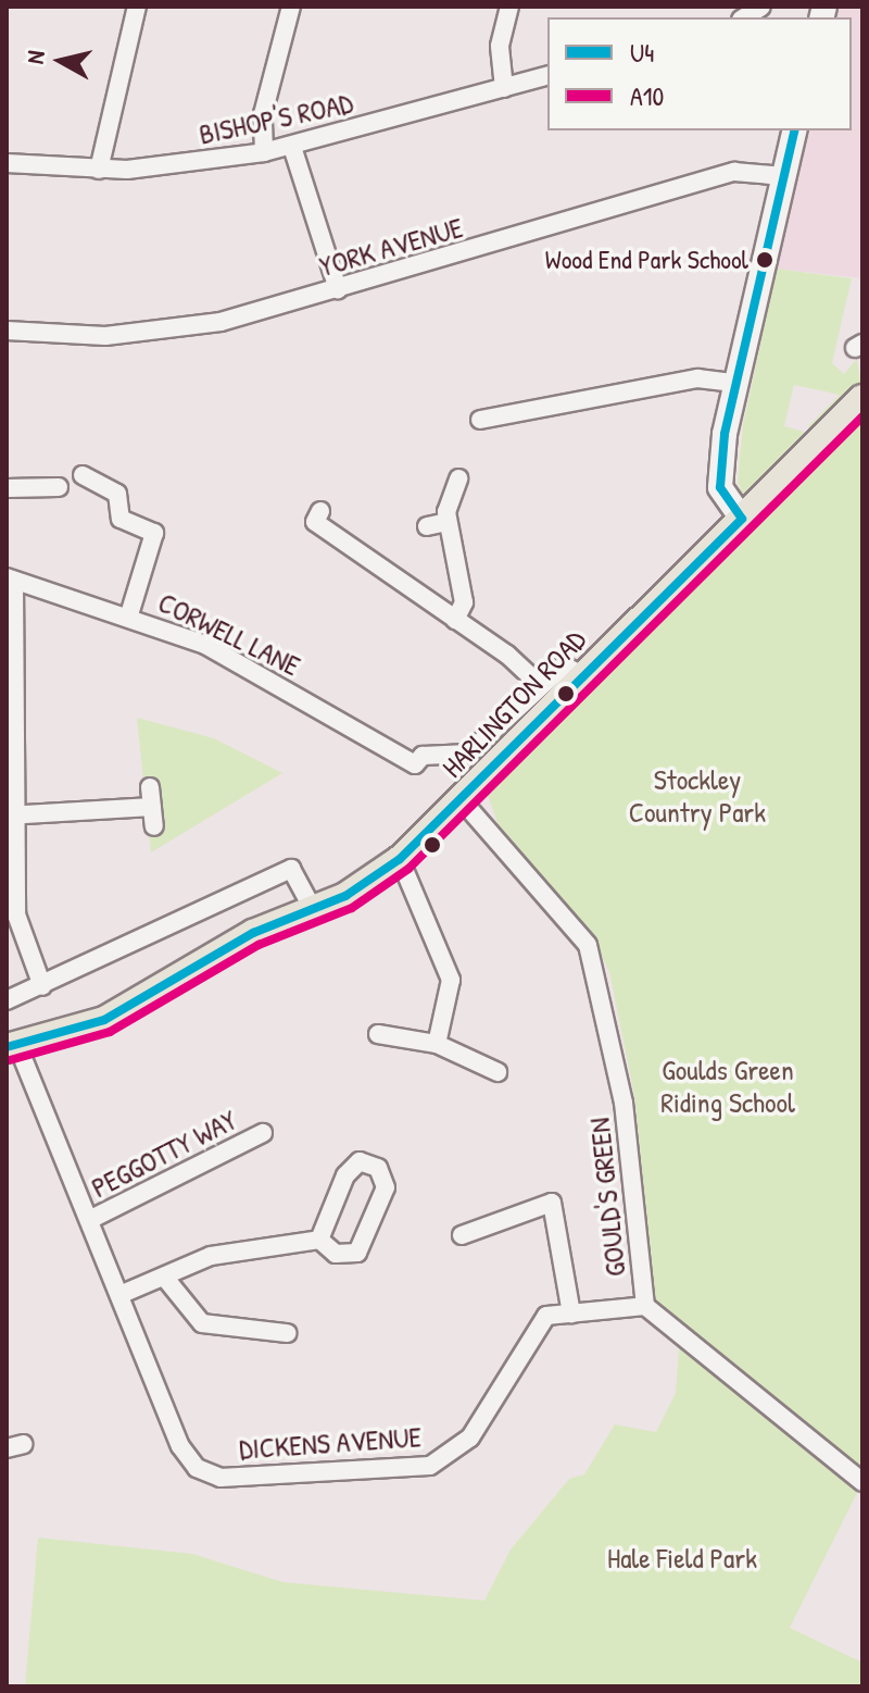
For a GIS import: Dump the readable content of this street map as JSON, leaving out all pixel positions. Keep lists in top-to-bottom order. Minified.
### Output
{"streets":{"main road":["HARLINGTON ROAD"],"street":["BISHOP'S ROAD","YORK AVENUE","CORWELL LANE","PEGGOTTY WAY","GOULD'S GREEN","DICKENS AVENUE"]},"crossings":[["HARLINGTON ROAD","GOULD'S GREEN"],["HARLINGTON ROAD","DICKENS AVENUE"],["PEGGOTTY WAY","DICKENS AVENUE"],["GOULD'S GREEN","DICKENS AVENUE"]],"parks":["Stockley Country Park","Goulds Green Riding School","Hale Field Park"],"places":["Wood End Park School"],"lines":["transit line U4","transit line A10"],"legend":["U4","A10"],"north":"left"}
